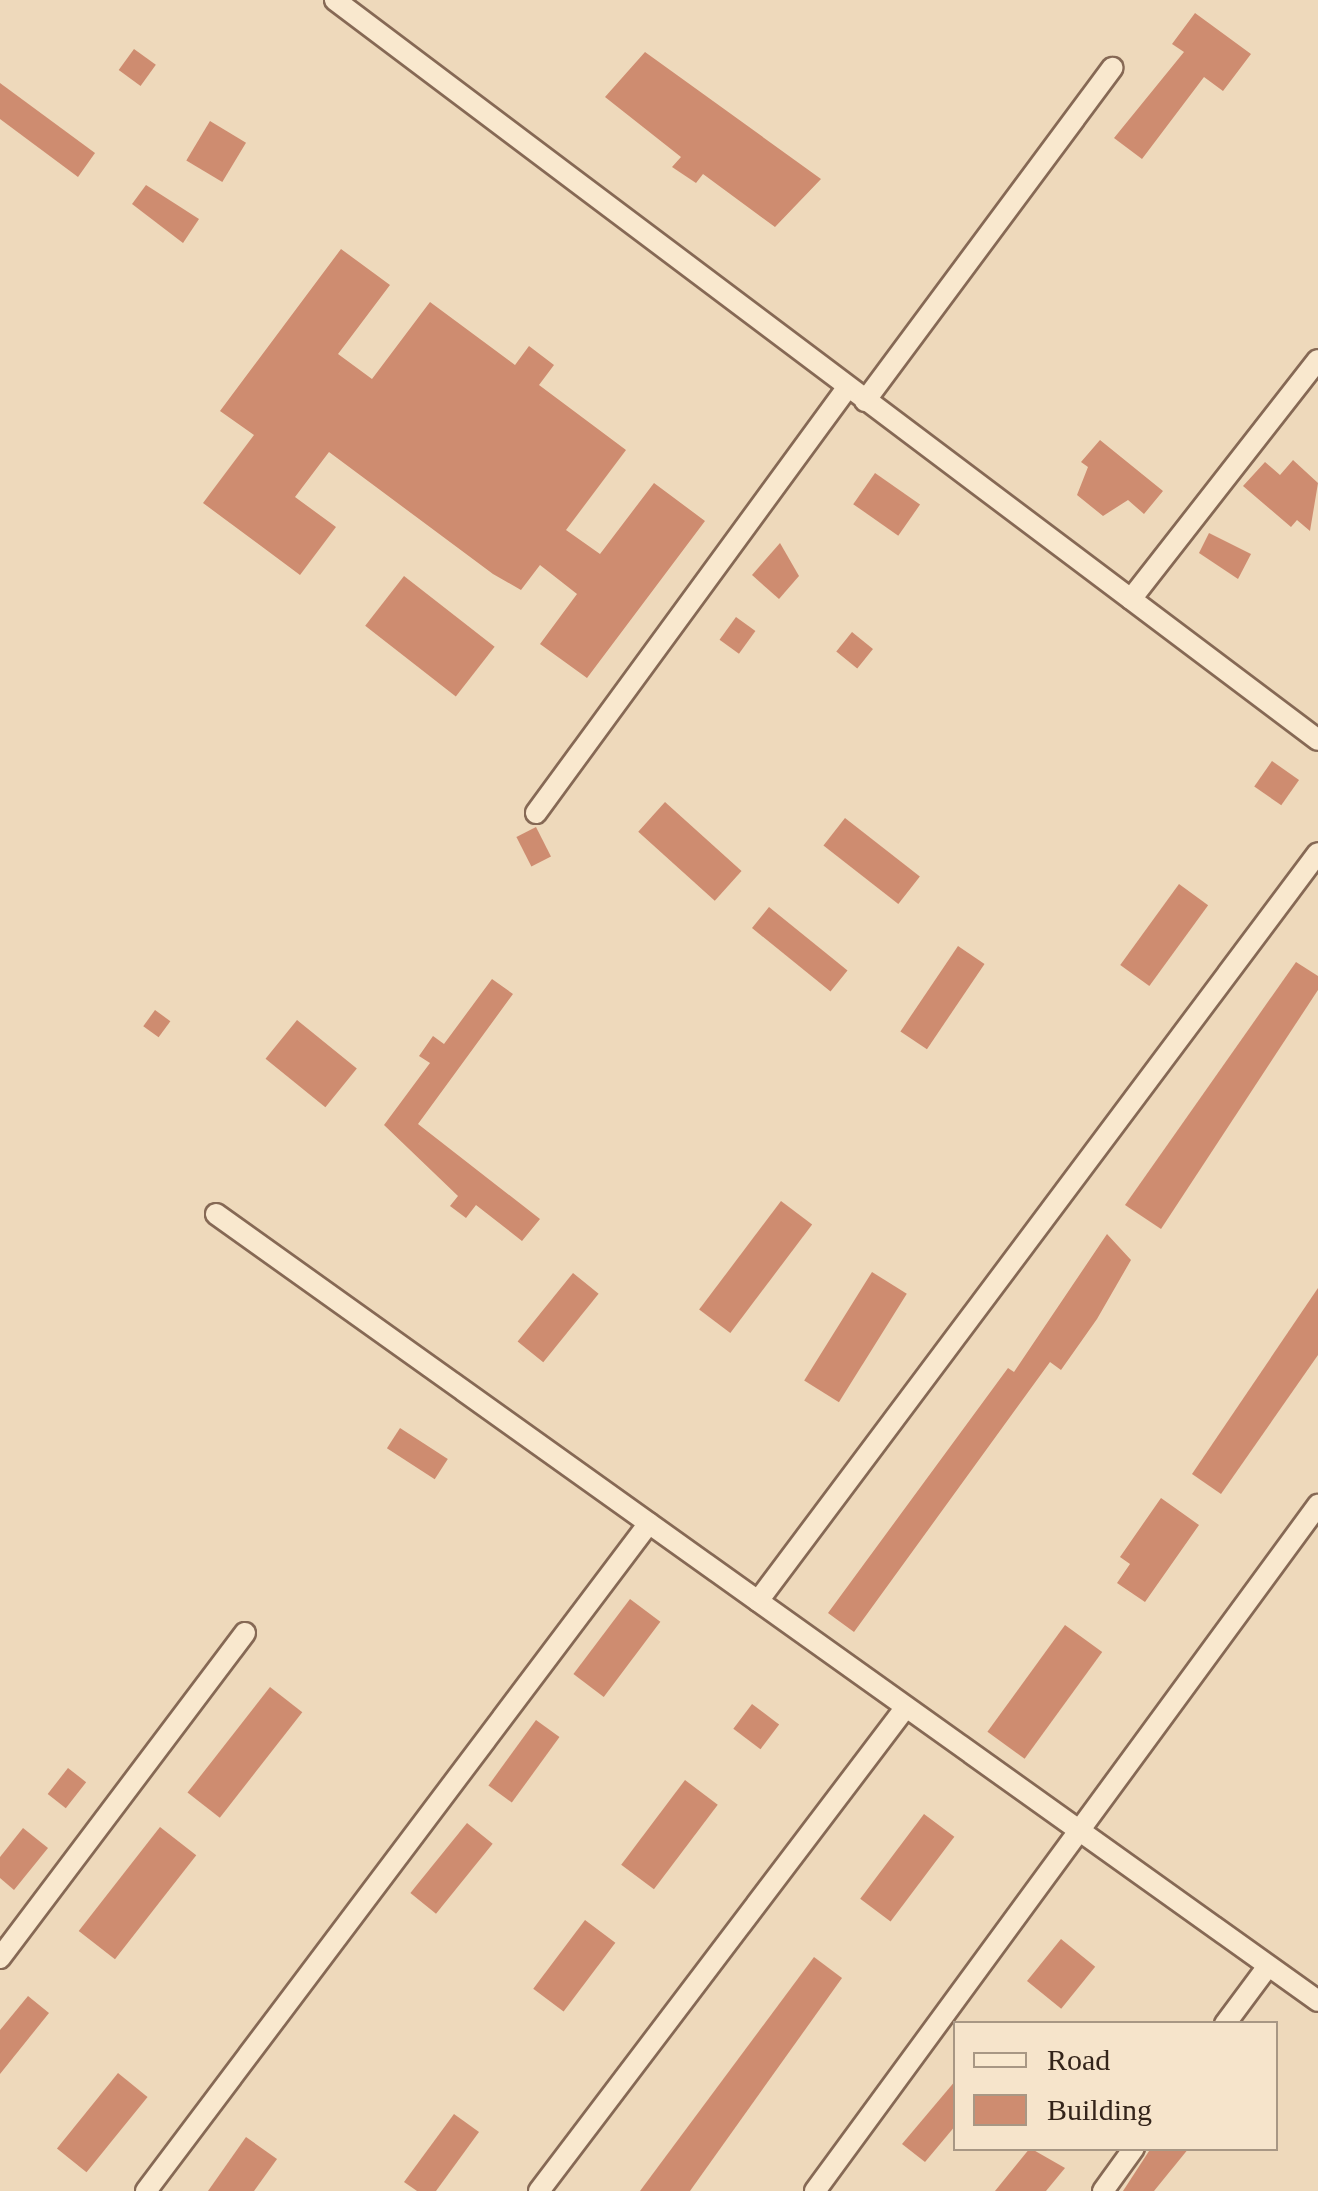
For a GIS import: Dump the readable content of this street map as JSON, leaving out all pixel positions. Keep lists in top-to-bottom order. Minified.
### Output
{"legend":["Road","Building"]}
